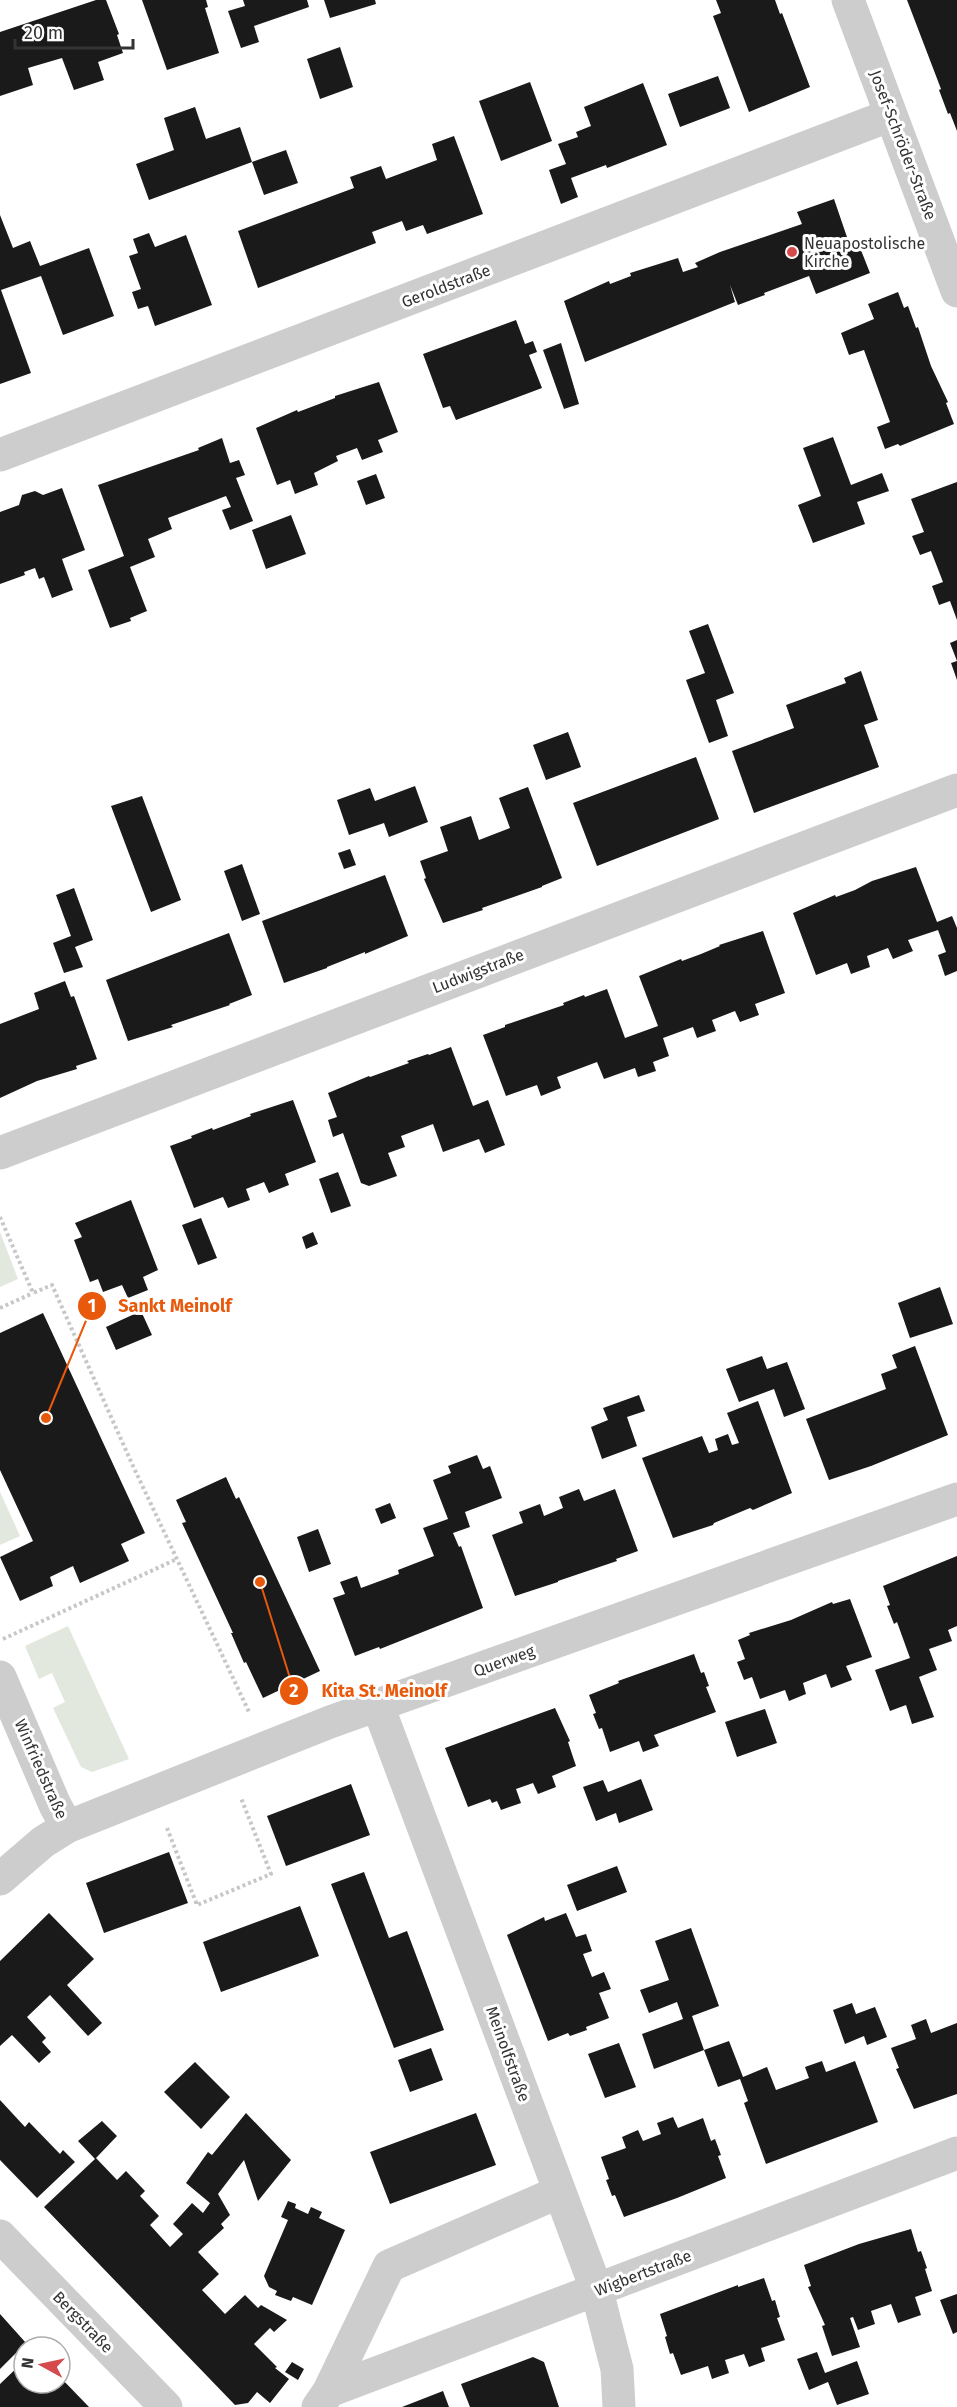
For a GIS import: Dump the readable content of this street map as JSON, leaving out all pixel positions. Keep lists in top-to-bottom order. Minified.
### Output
{"streets":{"street":["Josef-Schröder-Straße","Geroldstraße","Ludwigstraße","Querweg","Winfriedstraße","Meinolfstraße","Wigbertstraße","Bergstraße"]},"crossings":[["Josef-Schröder-Straße","Geroldstraße"],["Querweg","Winfriedstraße"],["Querweg","Meinolfstraße"],["Meinolfstraße","Wigbertstraße"]],"places":["Neuapostolische Kirche","Sankt Meinolf","Kita St. Meinolf"],"scale_bar":"20 m","north":"left"}
